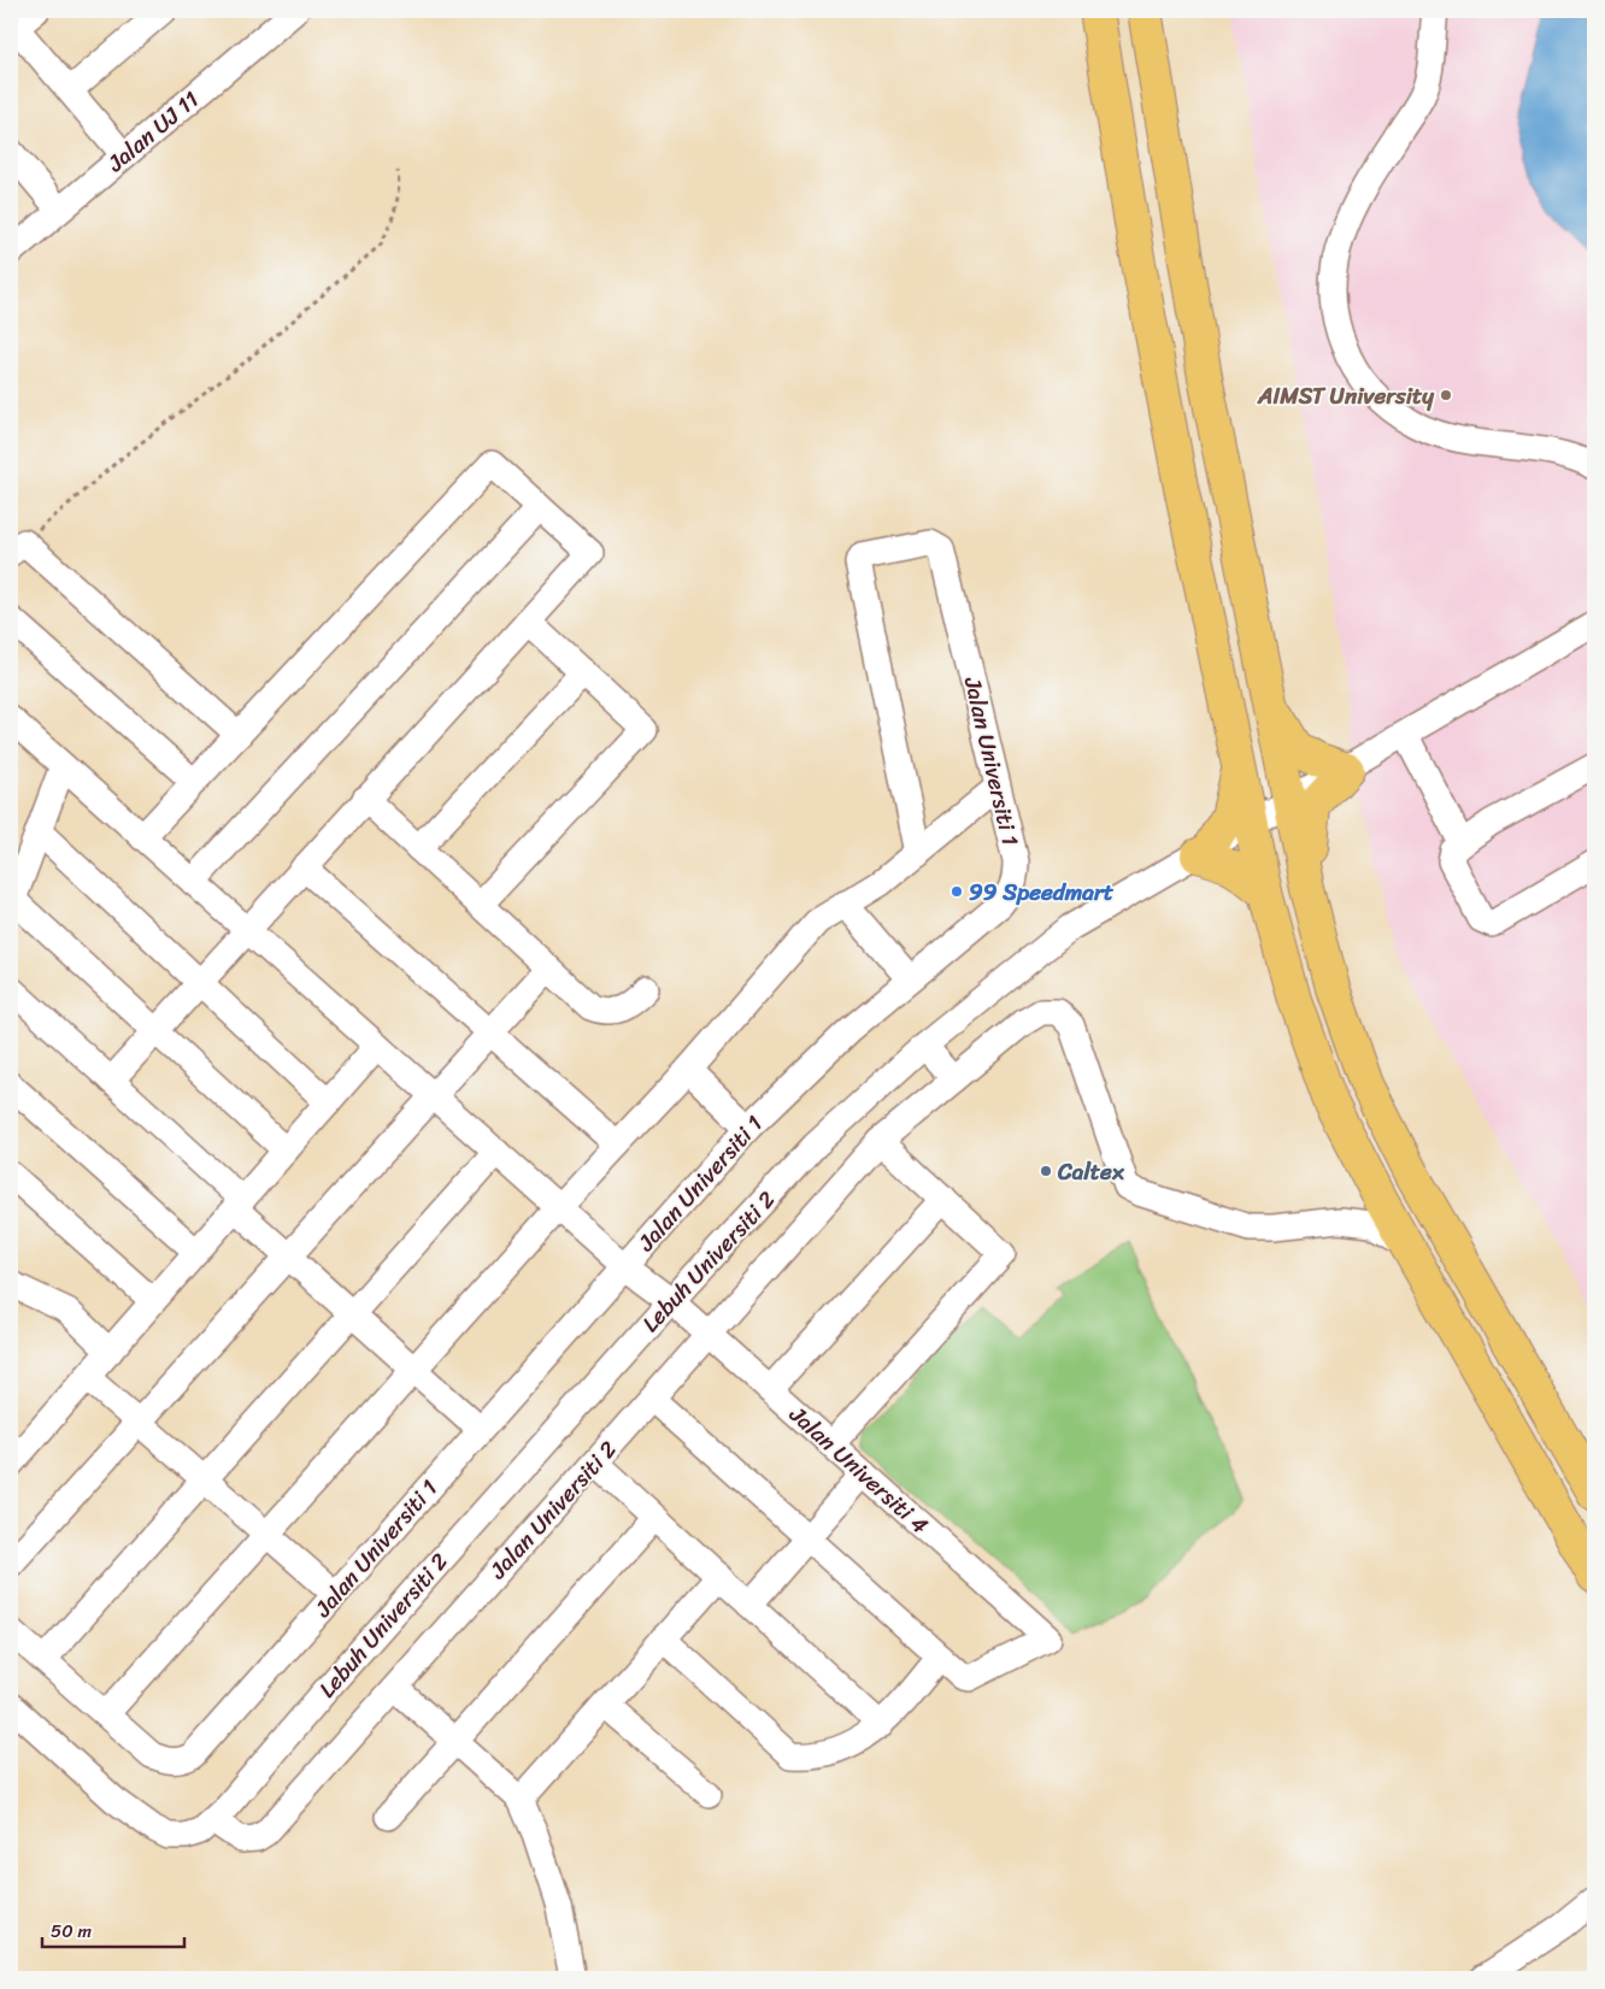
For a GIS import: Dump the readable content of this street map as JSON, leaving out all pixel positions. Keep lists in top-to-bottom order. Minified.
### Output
{"streets":{"street":["Jalan UJ 11","Jalan Universiti 1","Lebuh Universiti 2","Jalan Universiti 4","Jalan Universiti 2"]},"crossings":[["Jalan Universiti 1","Jalan Universiti 4"],["Lebuh Universiti 2","Jalan Universiti 4"],["Lebuh Universiti 2","Jalan Universiti 2"],["Jalan Universiti 4","Jalan Universiti 2"]],"places":["AIMST University","99 Speedmart","Caltex"],"scale_bar":"50 m"}
